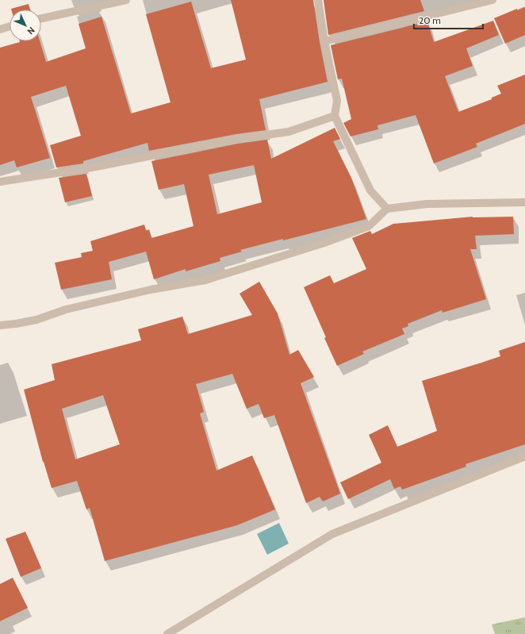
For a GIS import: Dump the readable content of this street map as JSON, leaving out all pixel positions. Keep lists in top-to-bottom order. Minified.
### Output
{"scale_bar":"20 m","north":"bottom right"}
